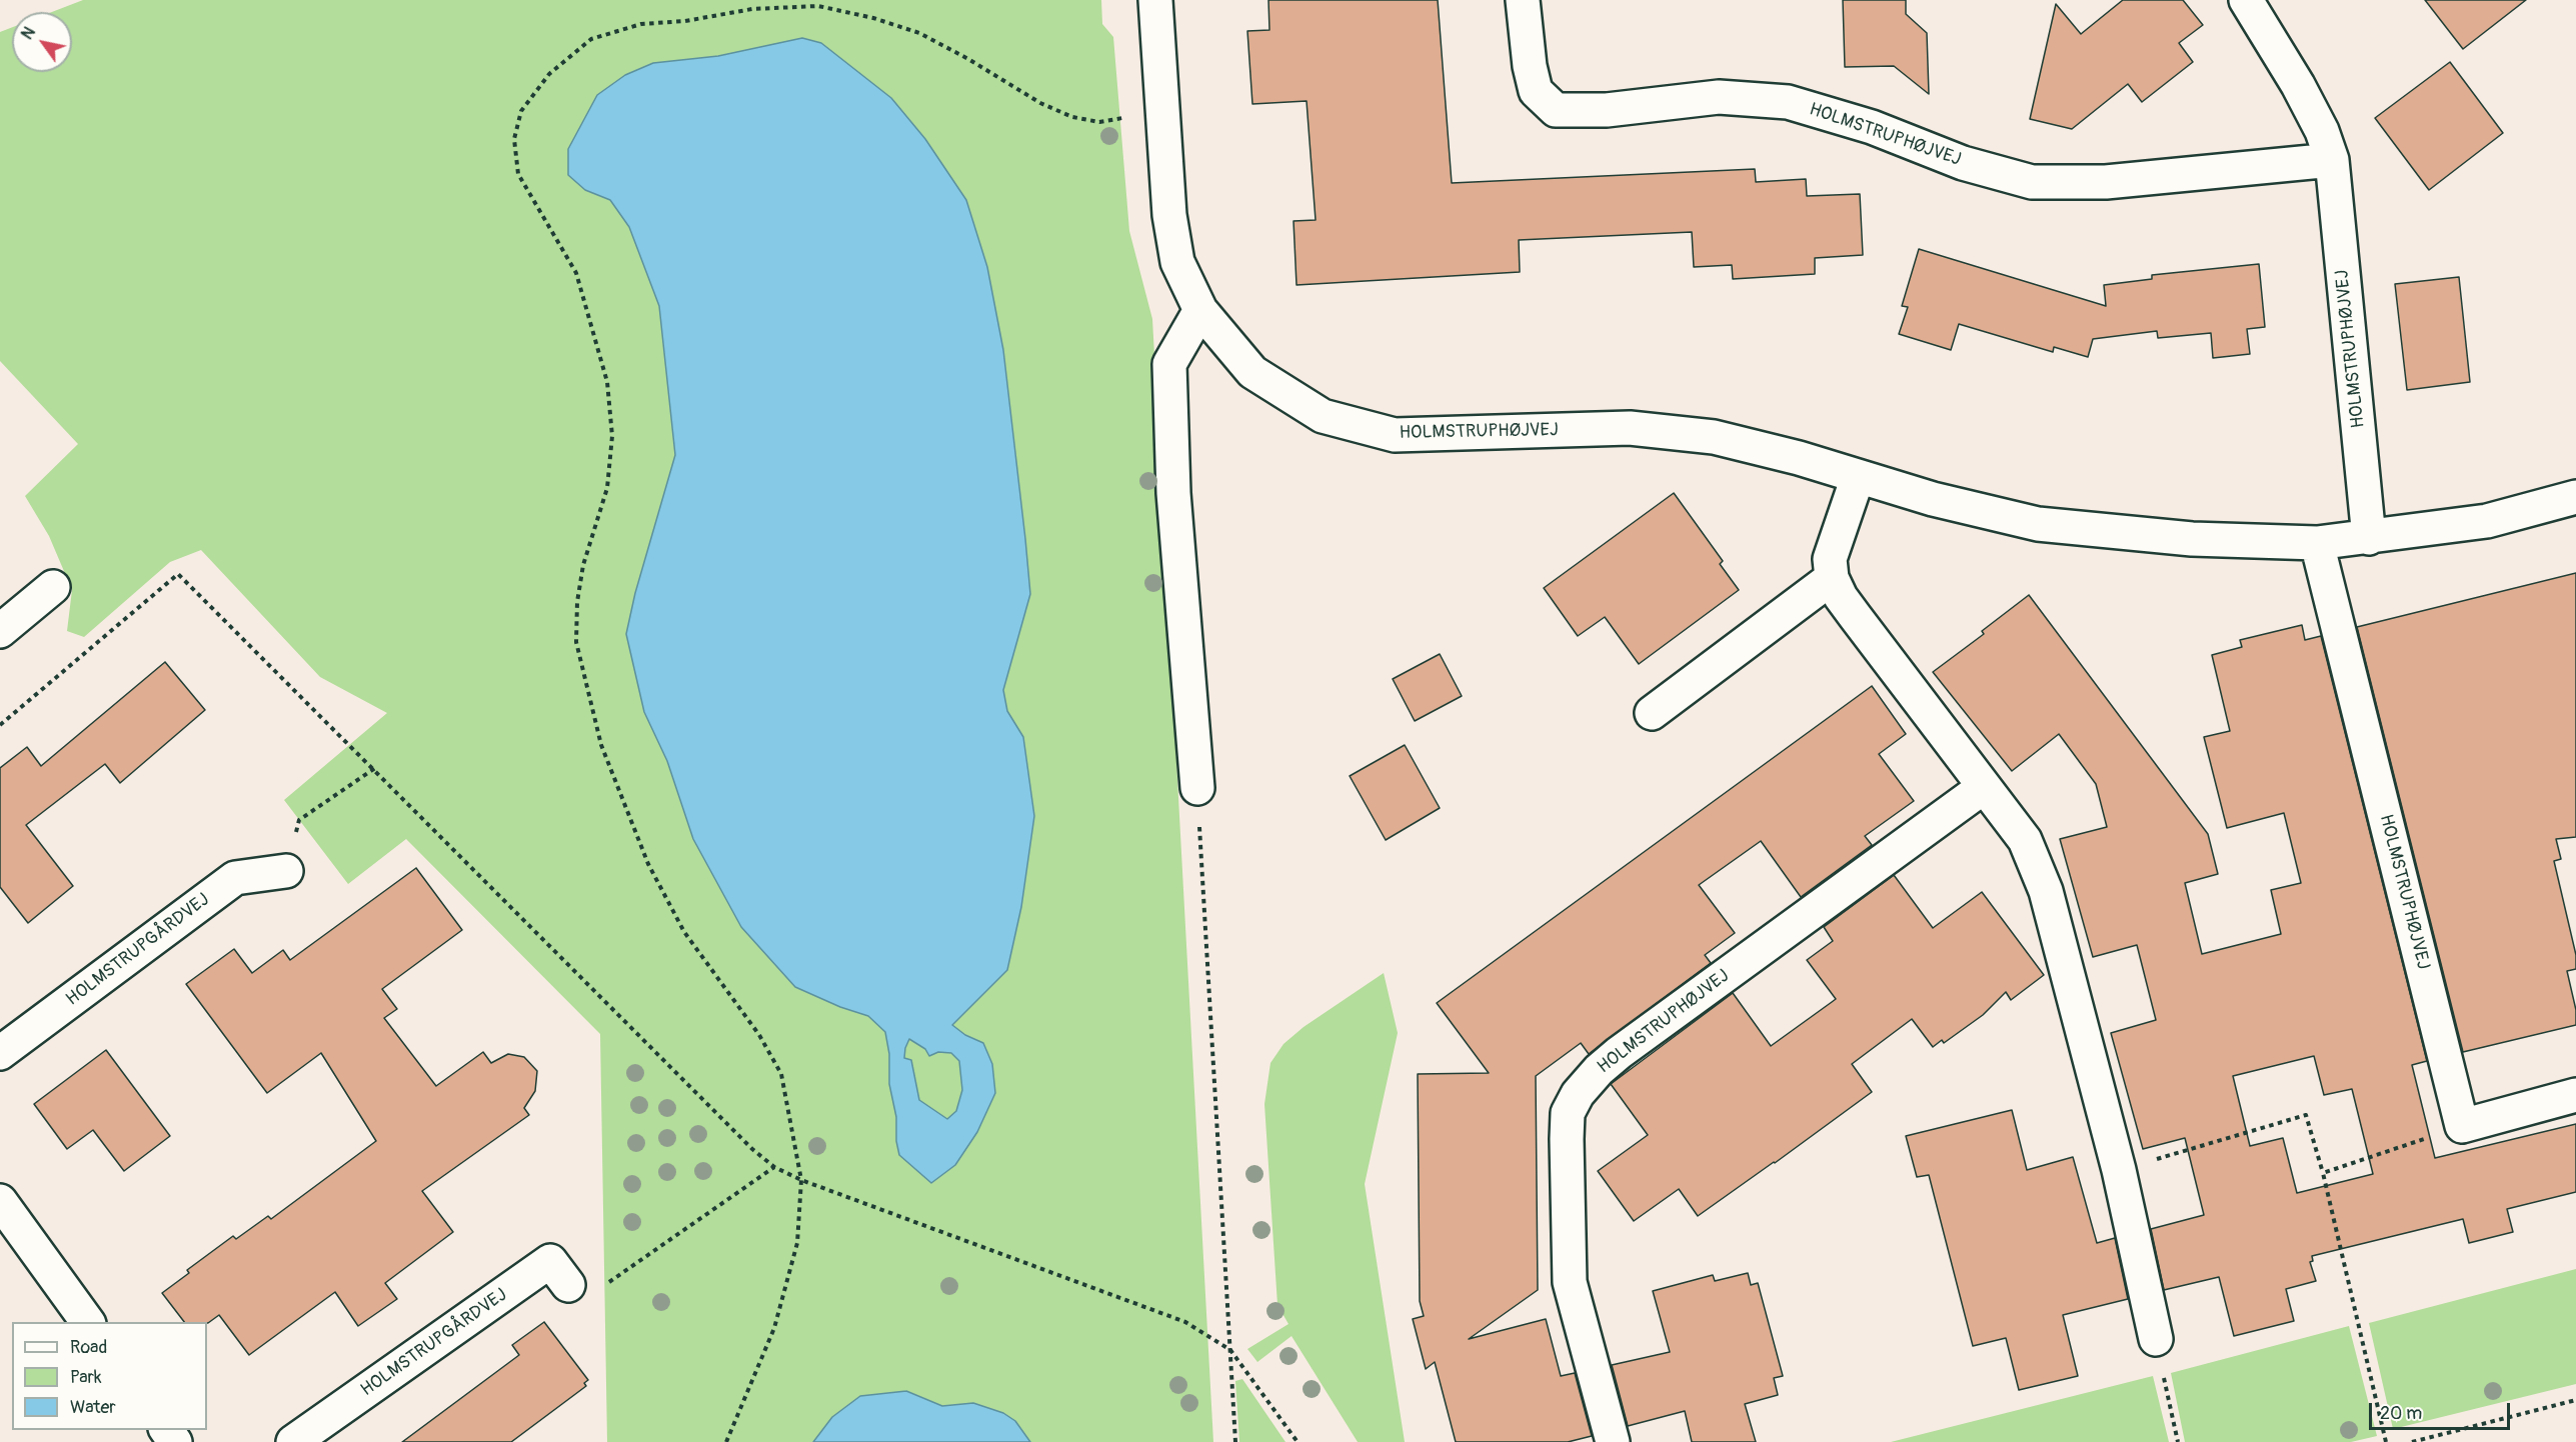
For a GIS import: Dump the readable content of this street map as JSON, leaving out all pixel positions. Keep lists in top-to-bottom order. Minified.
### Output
{"streets":{"street":["HOLMSTRUPHØJVEJ","HOLMSTRUPGÅRDVEJ"]},"legend":["Road","Park","Water"],"scale_bar":"20 m","north":"top left"}
